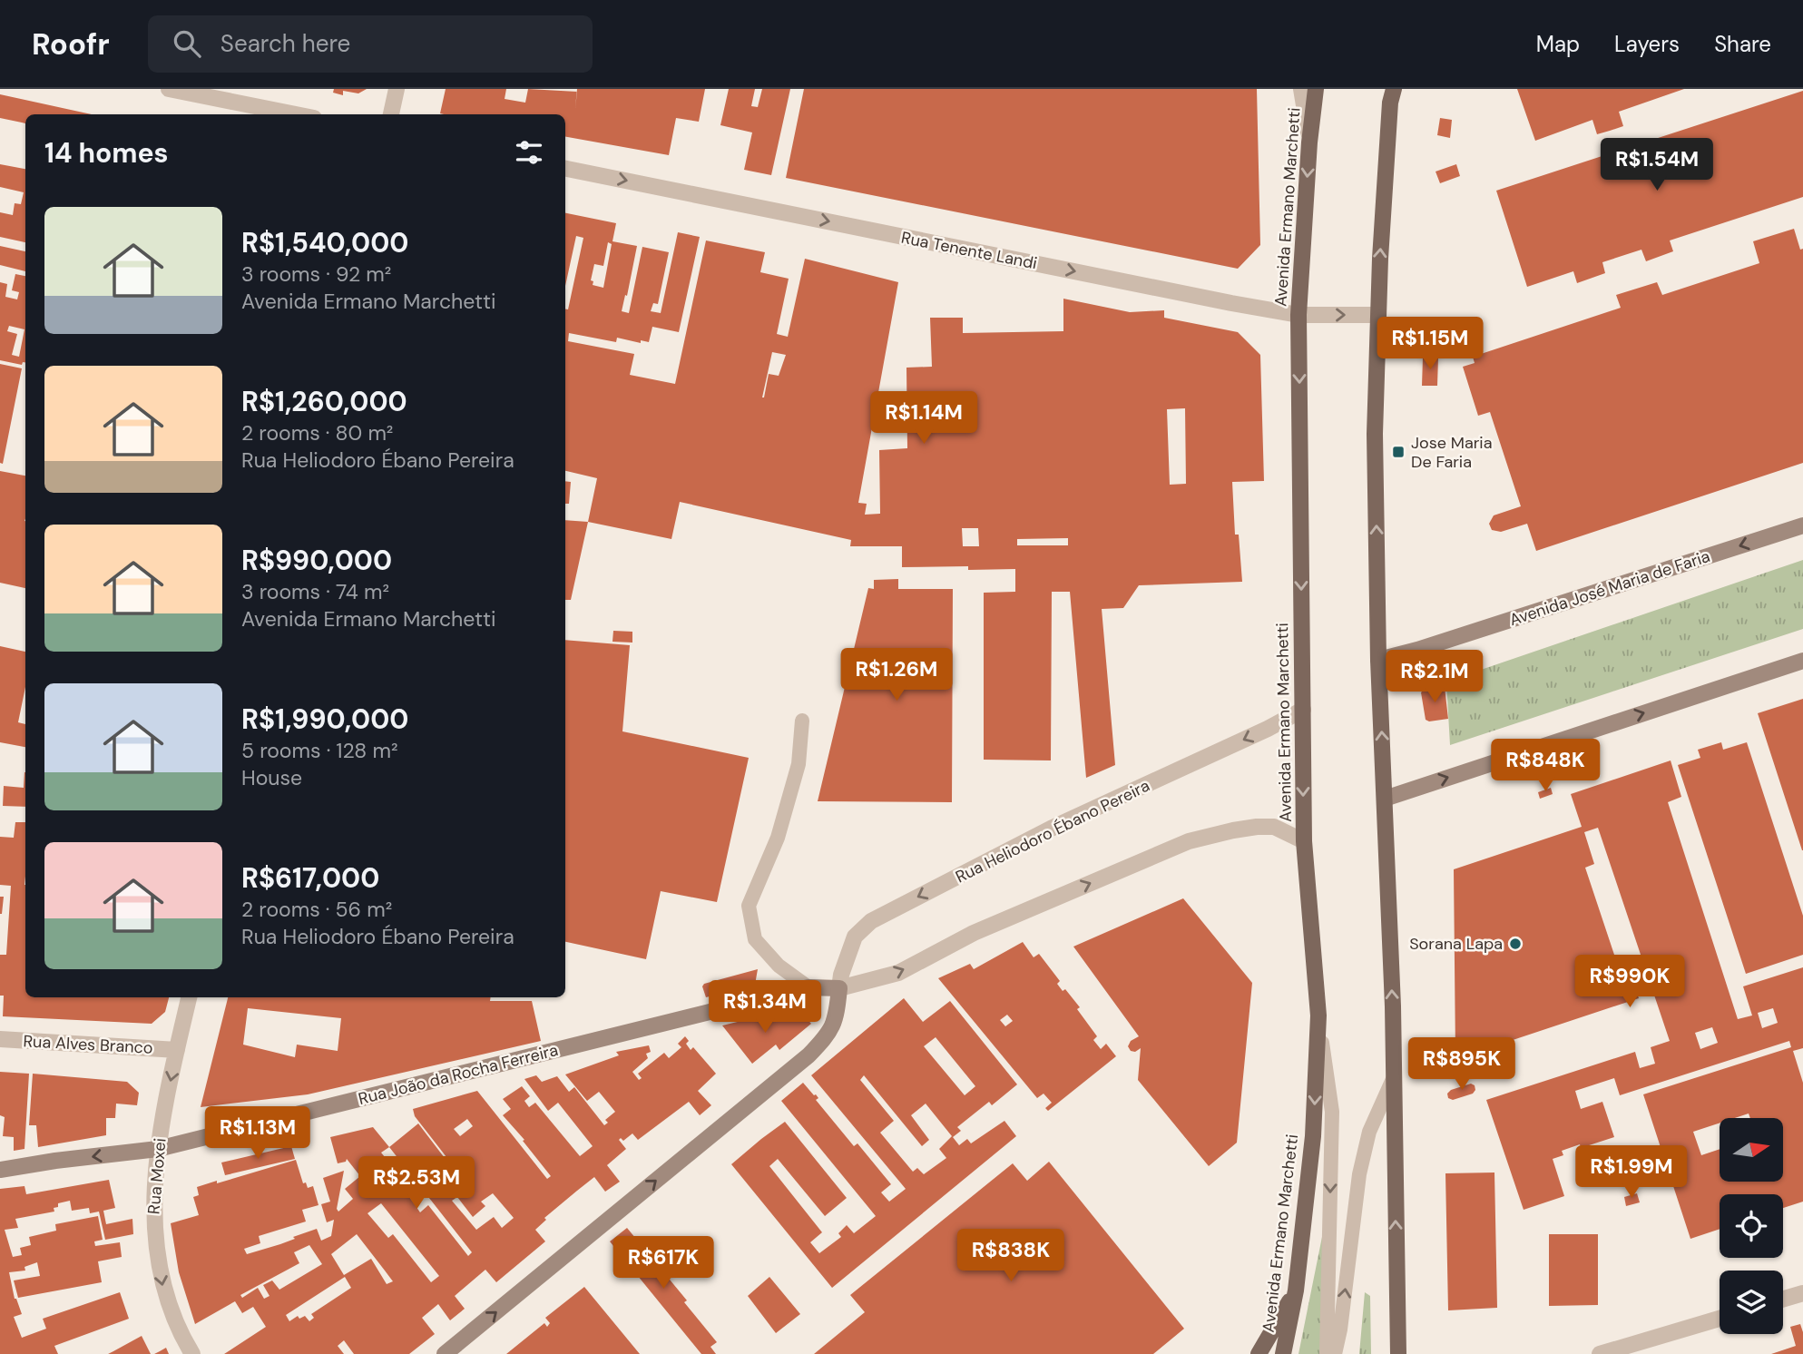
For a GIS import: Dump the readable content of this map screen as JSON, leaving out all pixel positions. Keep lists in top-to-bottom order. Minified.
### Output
{"streets":{"main road":["Avenida Ermano Marchetti"],"street":["Rua Tenente Landi","Avenida José Maria de Faria","Rua Heliodoro Ébano Pereira","Rua Alves Branco","Rua João da Rocha Ferreira","Rua Moxei"]},"crossings":[["Avenida Ermano Marchetti","Rua Tenente Landi"],["Avenida Ermano Marchetti","Rua Heliodoro Ébano Pereira"],["Rua Heliodoro Ébano Pereira","Rua João da Rocha Ferreira"],["Rua Alves Branco","Rua Moxei"],["Rua João da Rocha Ferreira","Rua Moxei"]],"one_way":["Rua Tenente Landi","Rua Moxei"],"places":{"transit":["Jose Maria De Faria"],"other":["Sorana Lapa"]},"north":"right","page":{"header":"Roofr","search":"Search here","nav":["Map","Layers","Share"],"heading":"14 homes","price":["R$1.54M","R$1.15M","R$1.14M","R$1.26M","R$2.1M","R$848K","R$990K","R$1.34M","R$895K","R$1.13M","R$1.99M","R$2.53M","R$838K","R$617K"],"list":[{"name":"R$1,540,000","note":"3 rooms · 92 m² · Avenida Ermano Marchetti"},{"name":"R$1,260,000","note":"2 rooms · 80 m² · Rua Heliodoro Ébano Pereira"},{"name":"R$990,000","note":"3 rooms · 74 m² · Avenida Ermano Marchetti"},{"name":"R$1,990,000","note":"5 rooms · 128 m² · House"},{"name":"R$617,000","note":"2 rooms · 56 m² · Rua Heliodoro Ébano Pereira"}]}}
